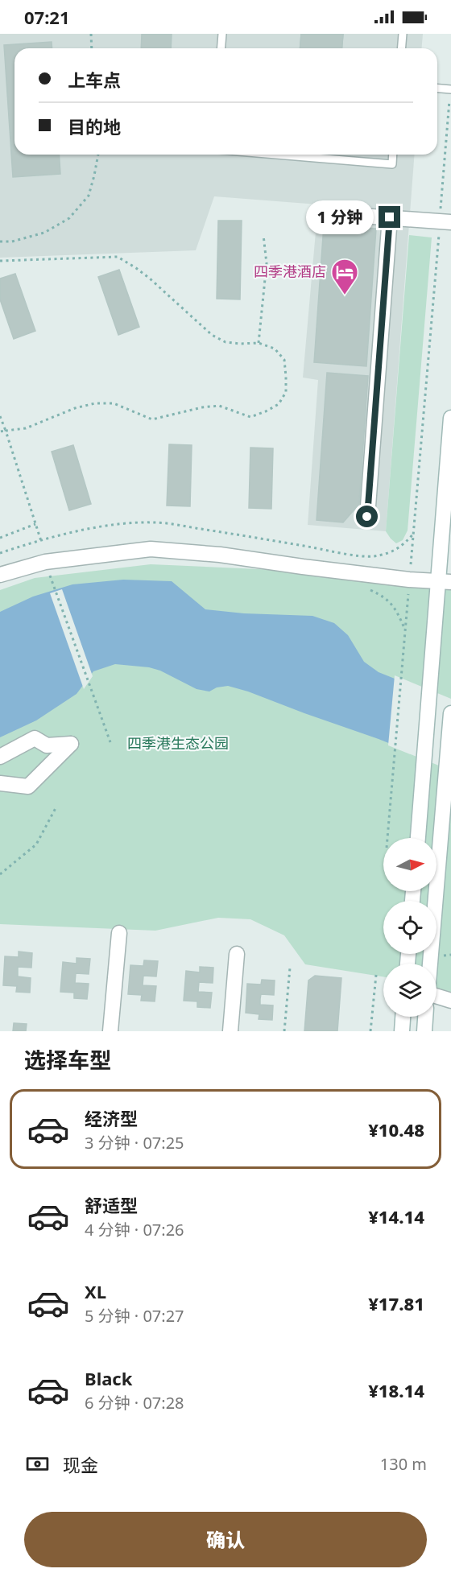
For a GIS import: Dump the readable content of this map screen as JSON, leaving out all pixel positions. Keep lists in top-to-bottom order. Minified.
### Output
{"parks":["四季港生态公园"],"places":{"hotel":["四季港酒店"]},"north":"right","page":{"status":"07:21","banner":["上车点","目的地"],"bubble":"1 分钟","heading":"选择车型","list":[{"name":"经济型","note":"3 分钟 · 07:25","value":"¥10.48"},{"name":"舒适型","note":"4 分钟 · 07:26","value":"¥14.14"},{"name":"XL","note":"5 分钟 · 07:27","value":"¥17.81"},{"name":"Black","note":"6 分钟 · 07:28","value":"¥18.14"}],"pay":["现金","130 m"],"buttons":"确认"}}
